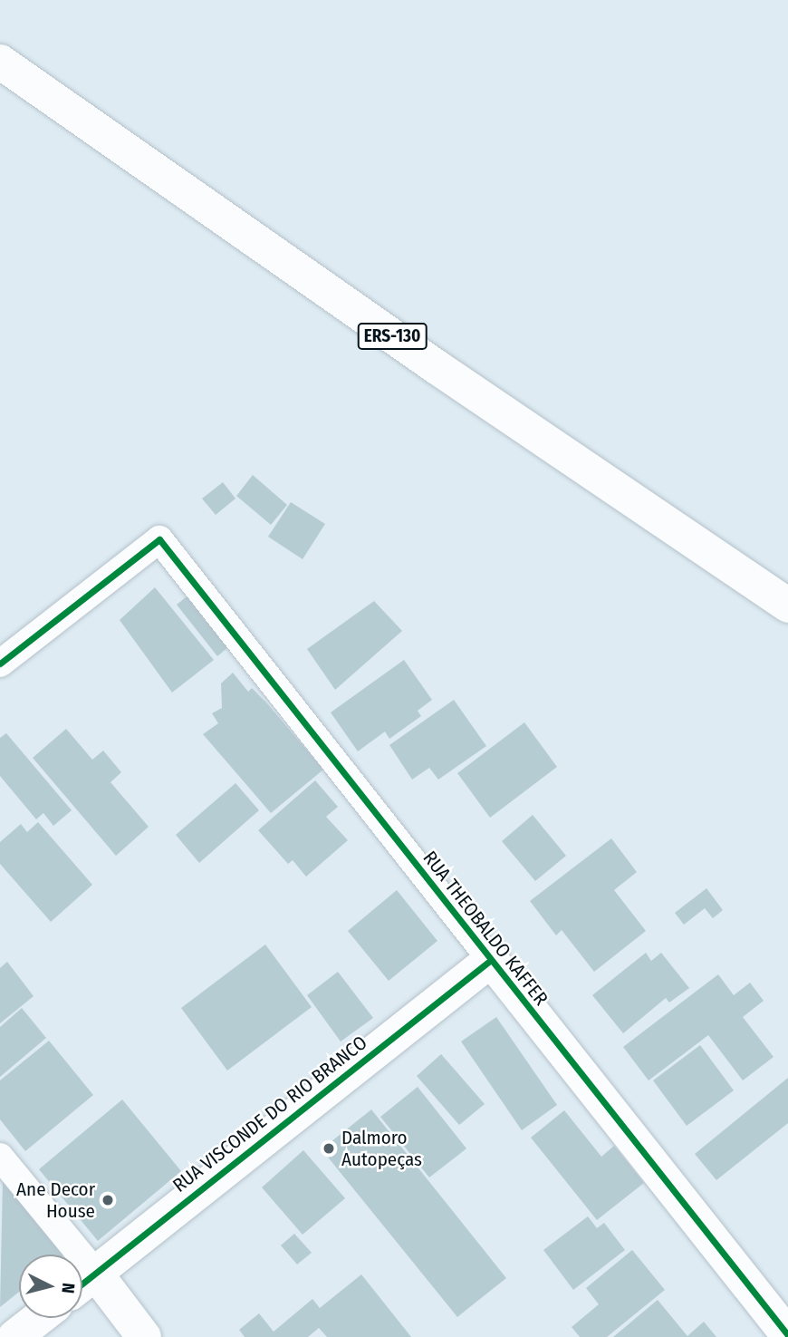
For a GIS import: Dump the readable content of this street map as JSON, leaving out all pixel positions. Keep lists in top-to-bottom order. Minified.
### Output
{"streets":{"street":["ERS-130","RUA THEOBALDO KAFFER","RUA VISCONDE DO RIO BRANCO"]},"crossings":[["RUA THEOBALDO KAFFER","RUA VISCONDE DO RIO BRANCO"]],"places":["Dalmoro Autopeças","Ane Decor House"],"north":"right"}
